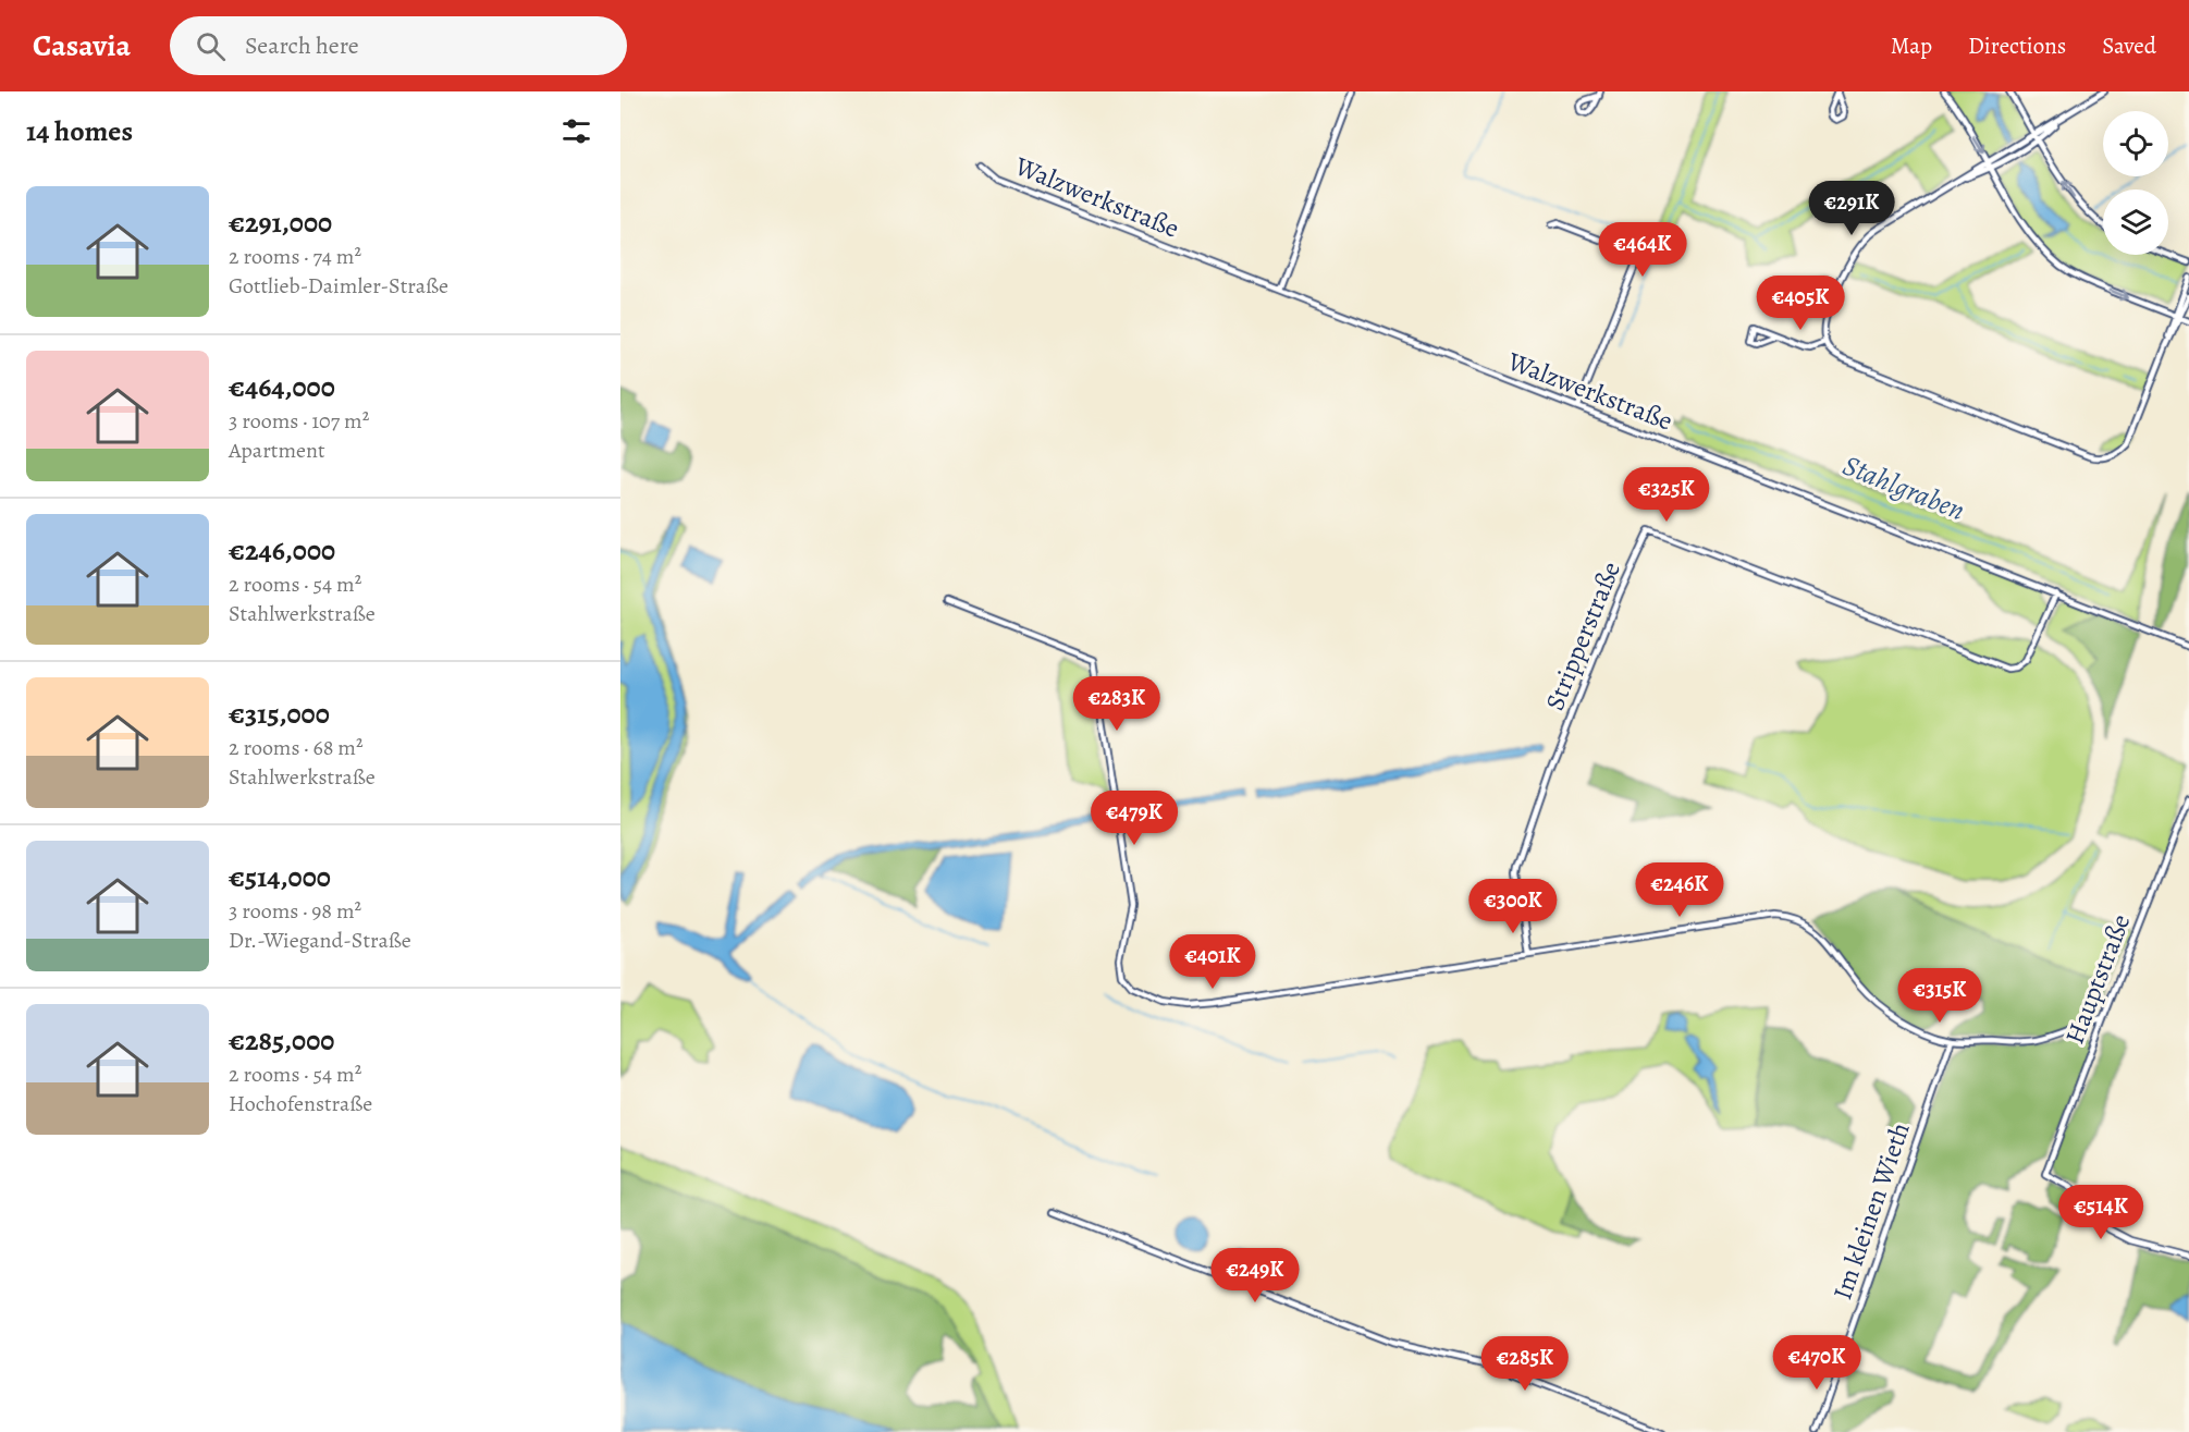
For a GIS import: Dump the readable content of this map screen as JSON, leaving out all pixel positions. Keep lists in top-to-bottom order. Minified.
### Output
{"streets":{"street":["Walzwerkstraße","Stripperstraße","Hauptstraße","Im kleinen Wieth"]},"crossings":[["Walzwerkstraße","Stripperstraße"]],"water":["Stahlgraben"],"page":{"header":"Casavia","search":"Search here","nav":["Map","Directions","Saved"],"heading":"14 homes","list":[{"name":"€291,000","note":"2 rooms · 74 m² · Gottlieb-Daimler-Straße"},{"name":"€464,000","note":"3 rooms · 107 m² · Apartment"},{"name":"€246,000","note":"2 rooms · 54 m² · Stahlwerkstraße"},{"name":"€315,000","note":"2 rooms · 68 m² · Stahlwerkstraße"},{"name":"€514,000","note":"3 rooms · 98 m² · Dr.-Wiegand-Straße"},{"name":"€285,000","note":"2 rooms · 54 m² · Hochofenstraße"}],"price":["€291K","€464K","€405K","€325K","€283K","€479K","€246K","€300K","€401K","€315K","€514K","€249K","€470K","€285K"]}}
